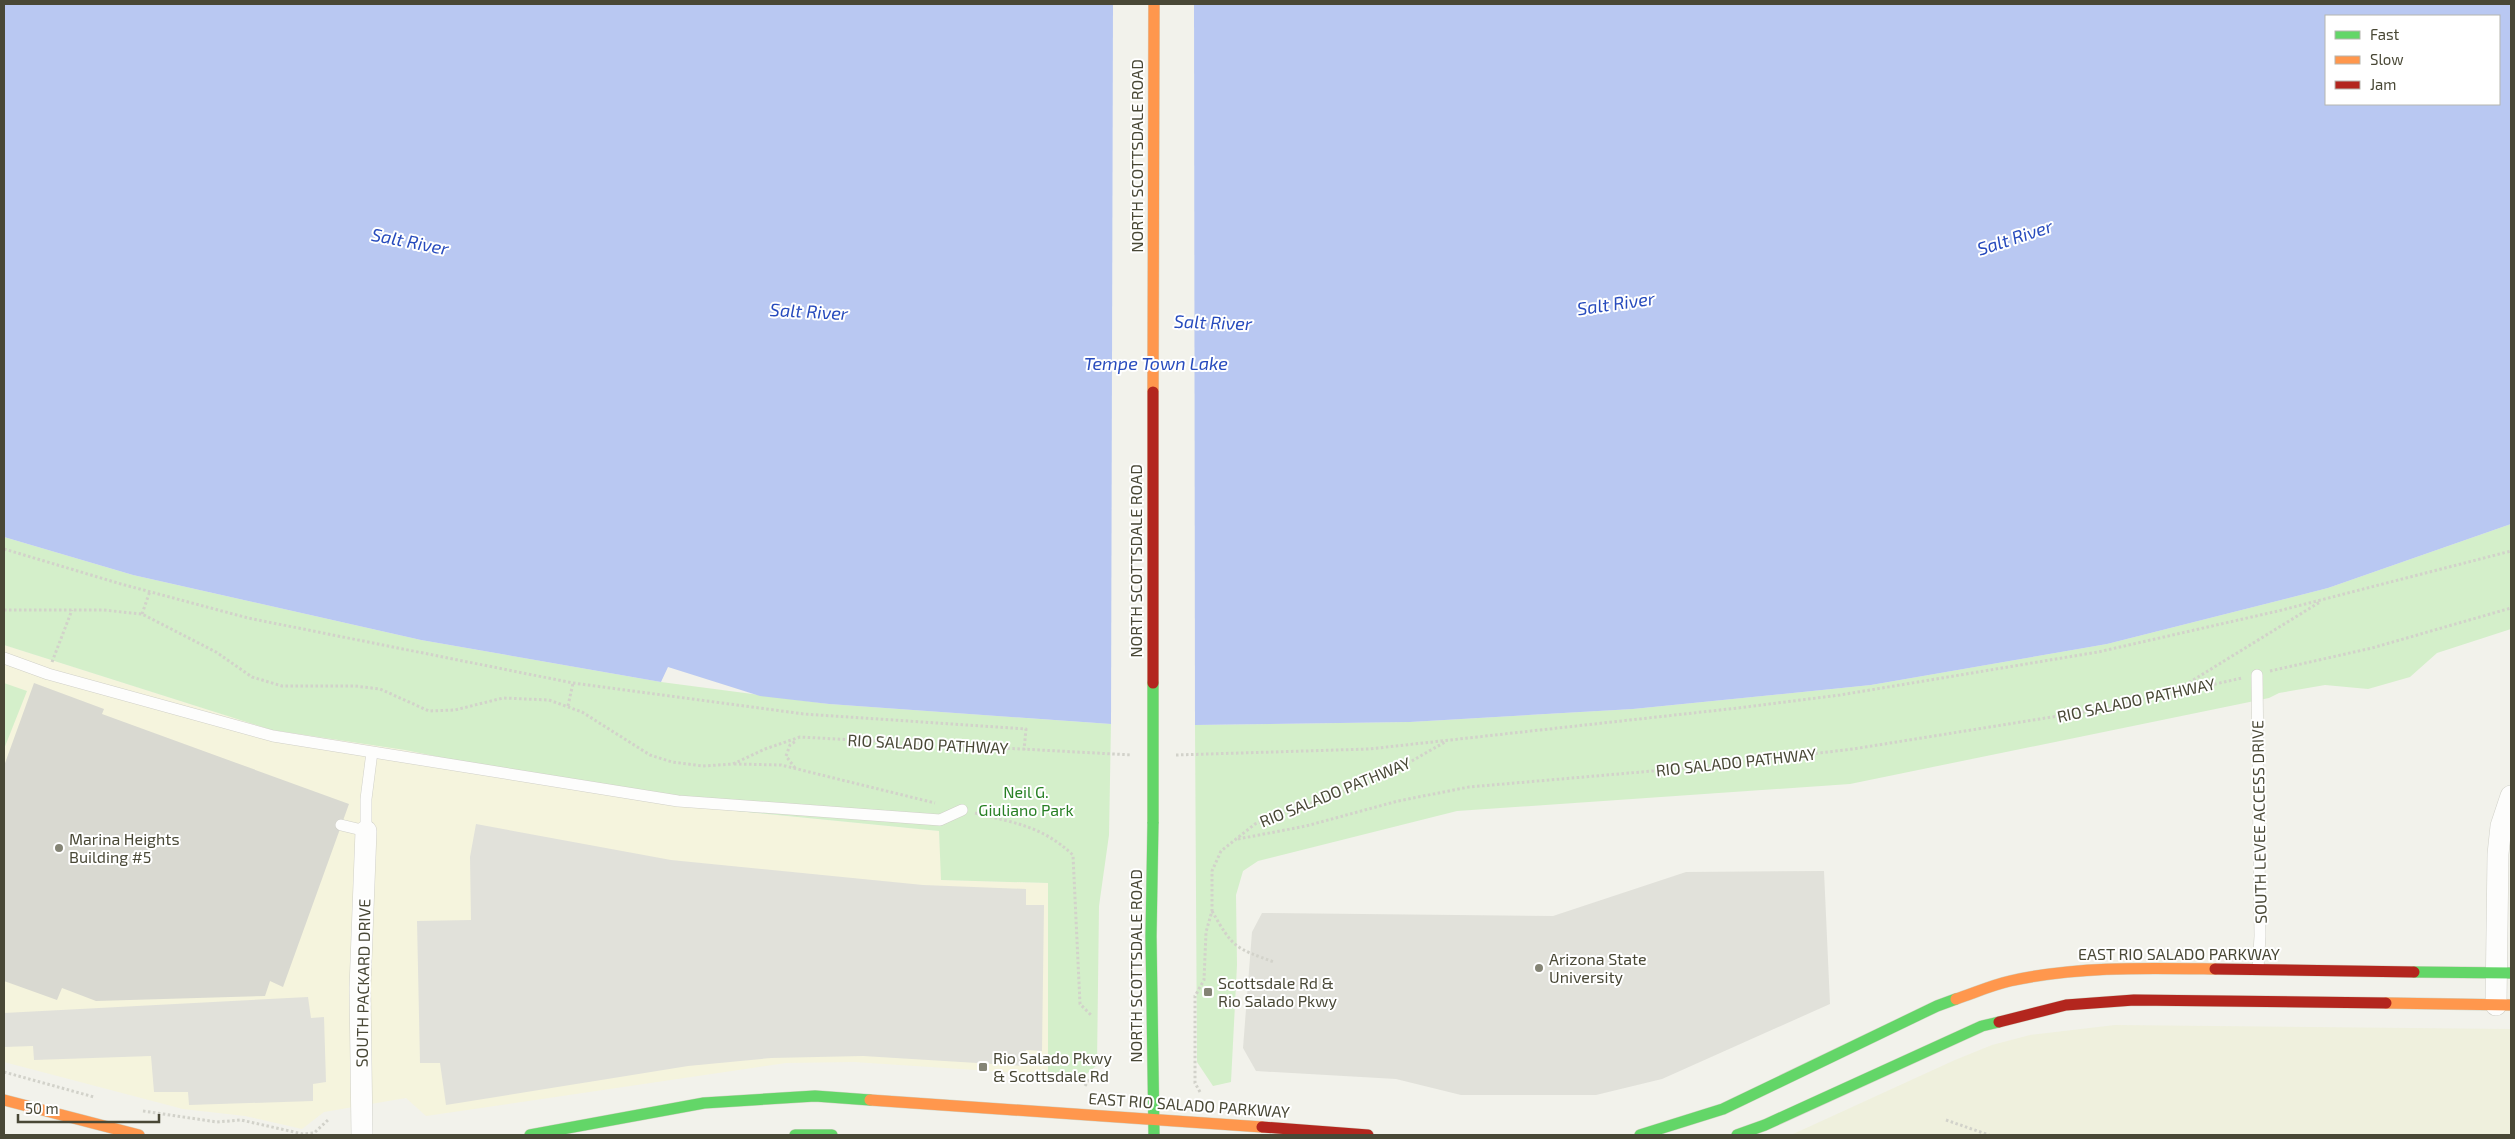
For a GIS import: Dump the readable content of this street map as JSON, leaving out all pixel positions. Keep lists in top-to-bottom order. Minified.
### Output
{"streets":{"main road":["NORTH SCOTTSDALE ROAD","EAST RIO SALADO PARKWAY"],"street":["SOUTH PACKARD DRIVE"],"lane":["SOUTH LEVEE ACCESS DRIVE"],"path":["RIO SALADO PATHWAY"]},"crossings":[["NORTH SCOTTSDALE ROAD","EAST RIO SALADO PARKWAY"],["RIO SALADO PATHWAY","SOUTH LEVEE ACCESS DRIVE"],["SOUTH LEVEE ACCESS DRIVE","EAST RIO SALADO PARKWAY"]],"water":["Salt River","Tempe Town Lake"],"parks":["Neil G. Giuliano Park"],"places":{"other":["Marina Heights Building #5","Arizona State University"],"transit":["Scottsdale Rd & Rio Salado Pkwy","Rio Salado Pkwy & Scottsdale Rd"]},"legend":["Fast","Slow","Jam"],"scale_bar":"50 m"}
